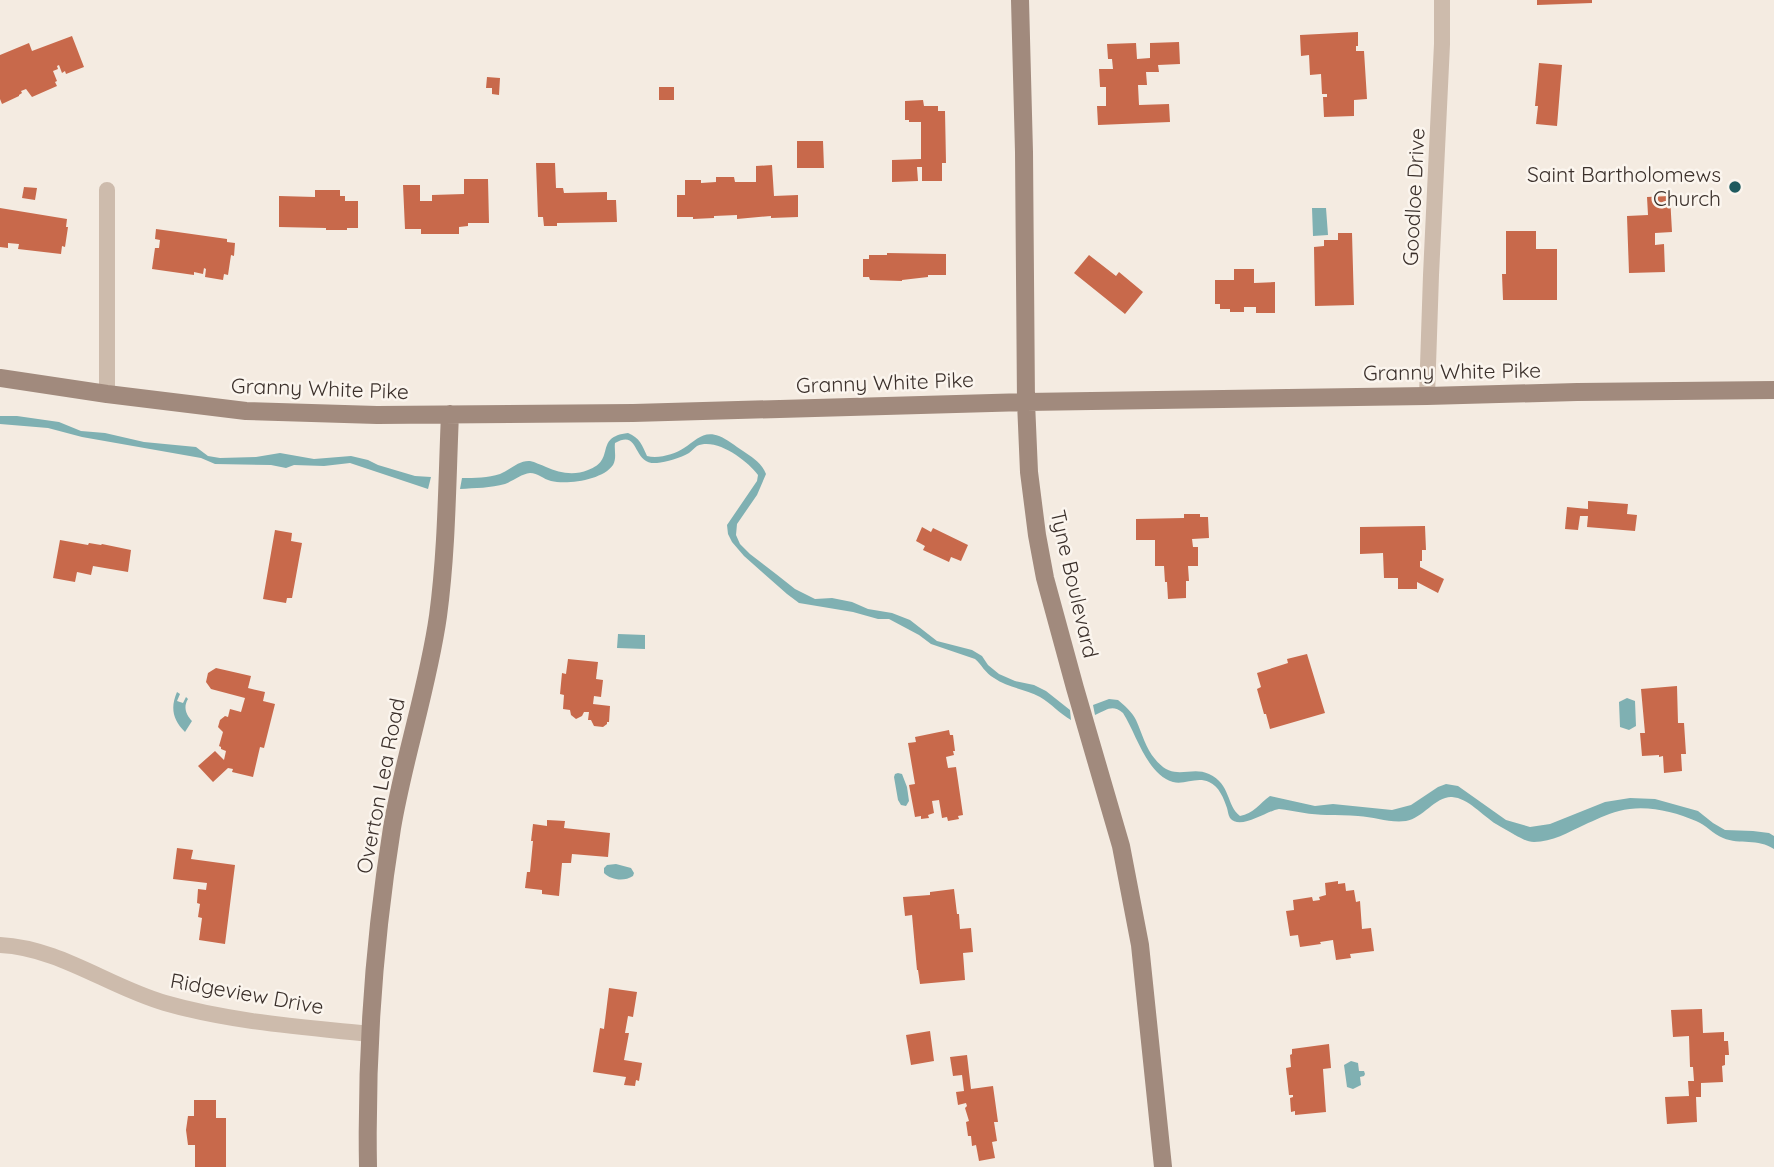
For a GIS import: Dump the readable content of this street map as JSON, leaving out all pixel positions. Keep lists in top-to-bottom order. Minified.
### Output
{"streets":{"street":["Goodloe Drive","Granny White Pike","Tyne Boulevard","Overton Lea Road","Ridgeview Drive"]},"crossings":[["Goodloe Drive","Granny White Pike"],["Granny White Pike","Tyne Boulevard"],["Granny White Pike","Overton Lea Road"],["Overton Lea Road","Ridgeview Drive"]],"places":["Saint Bartholomews Church"]}
